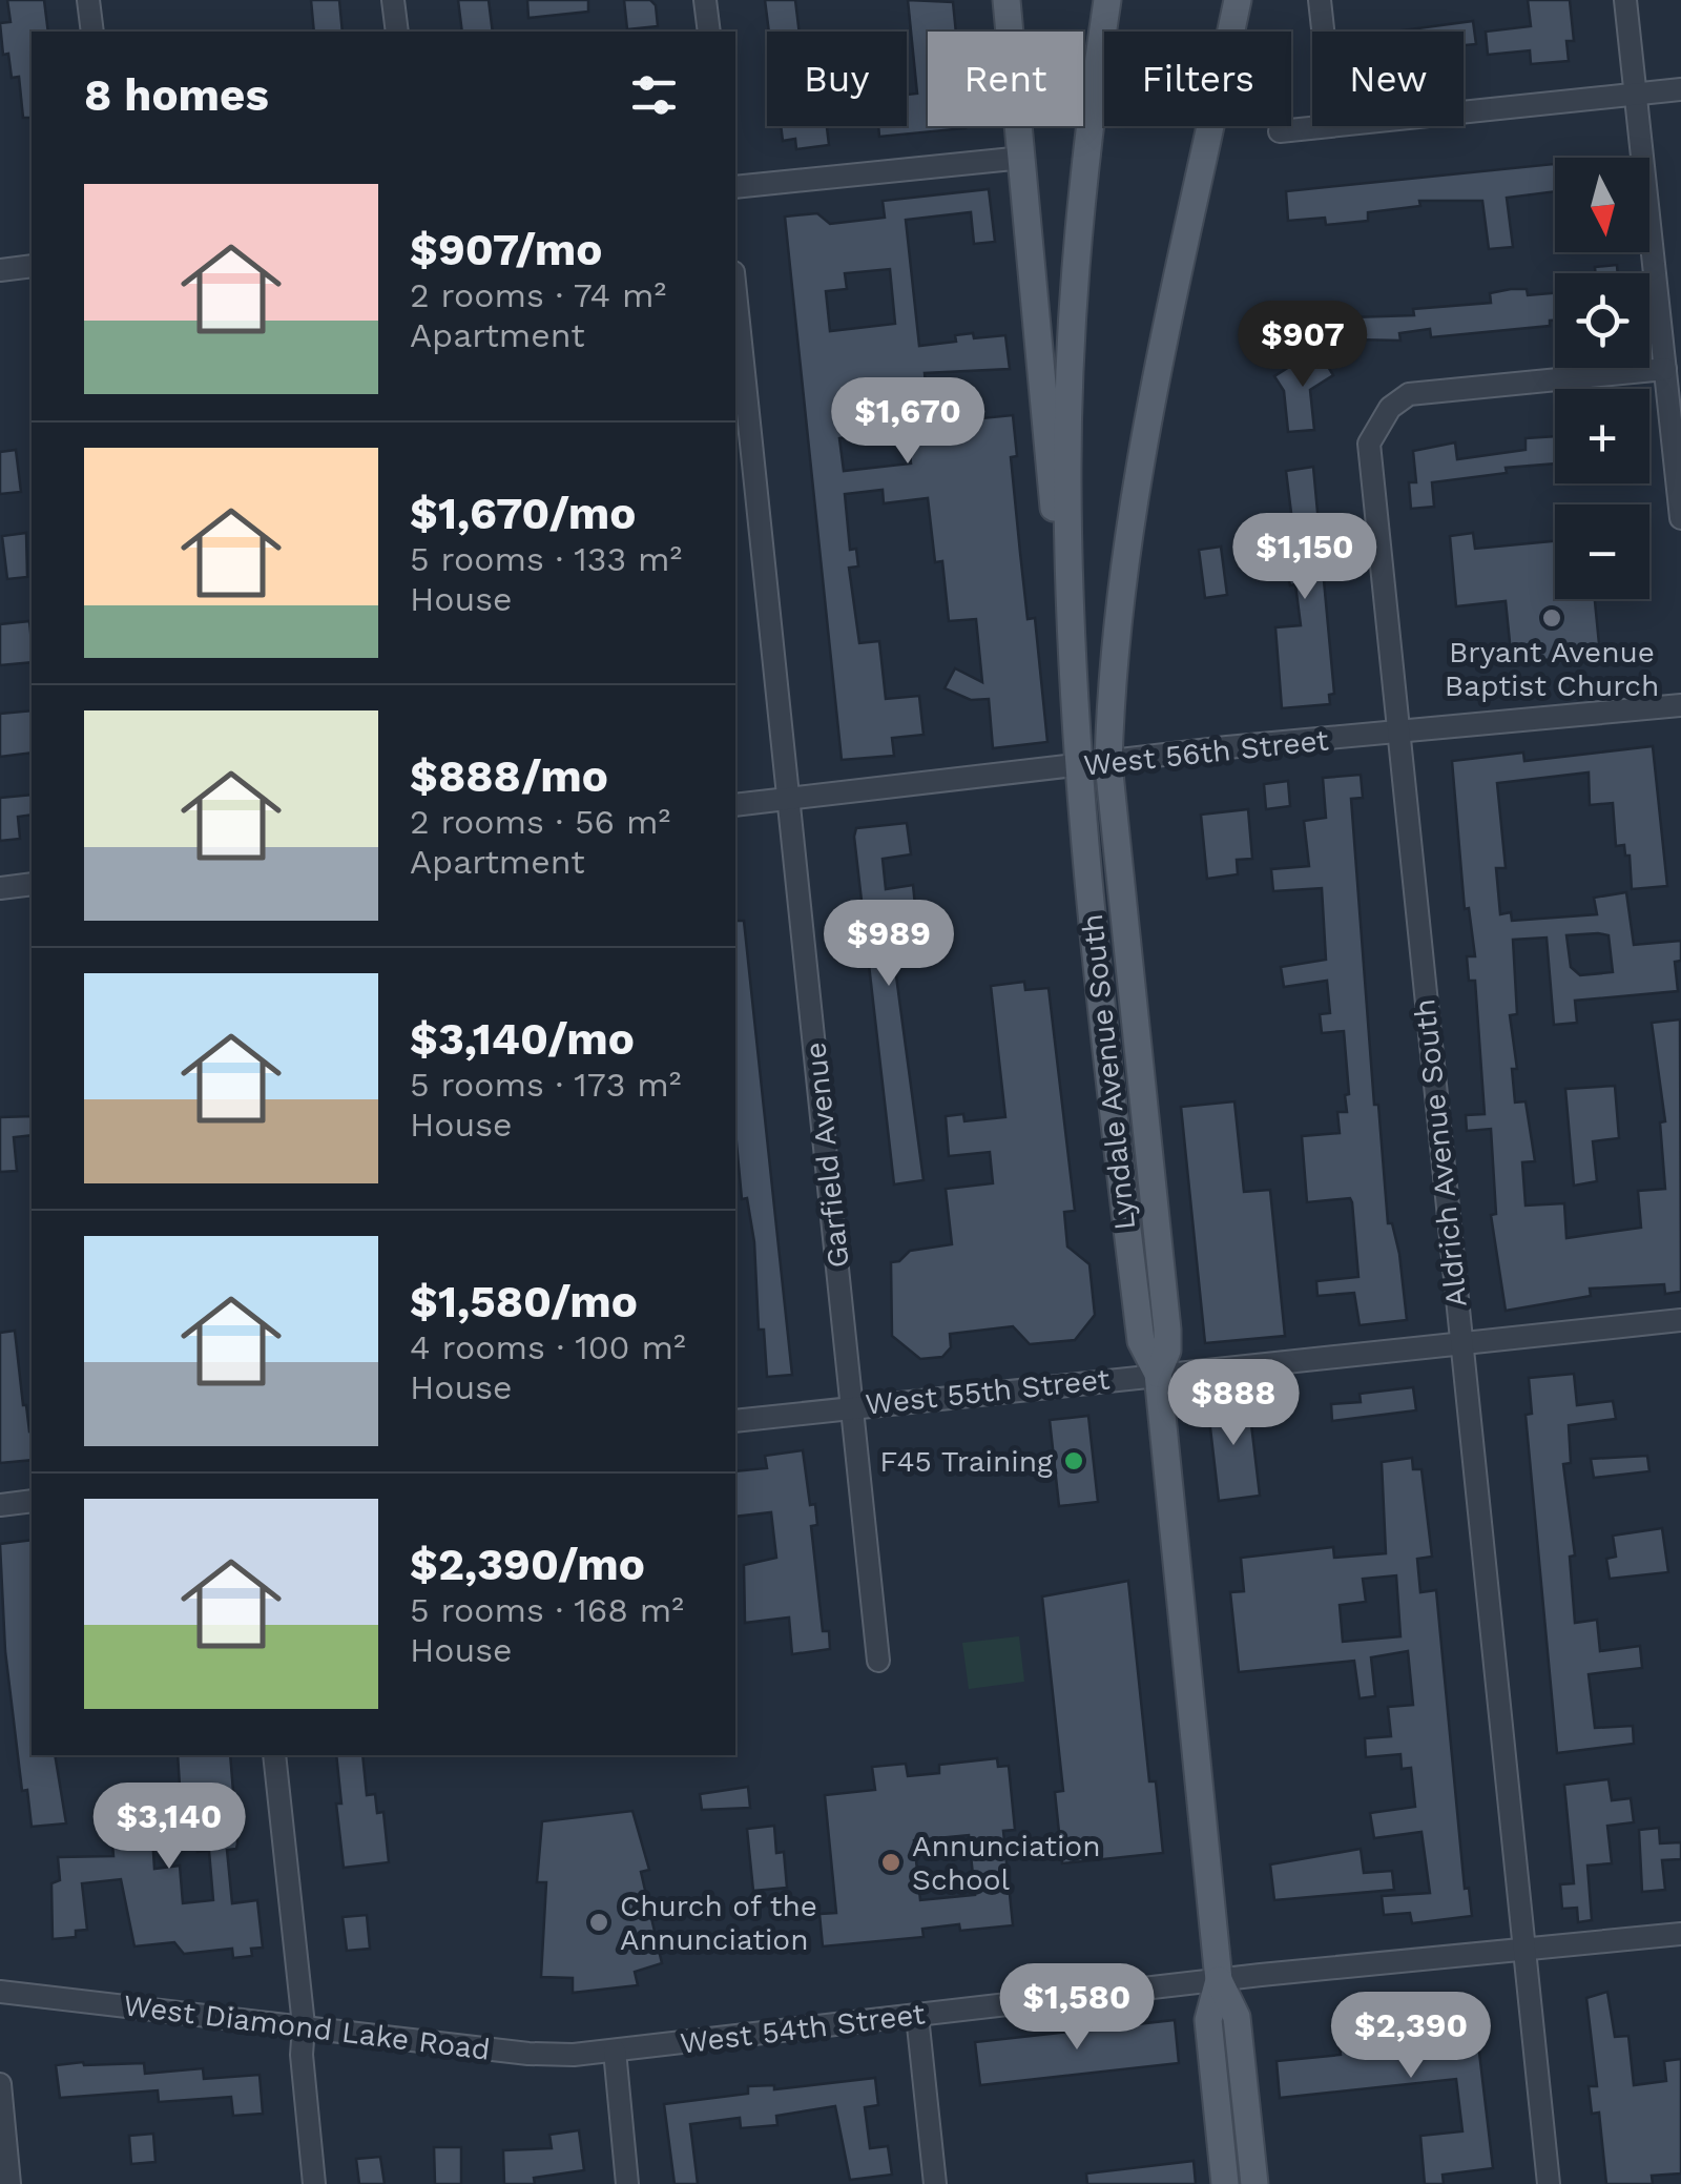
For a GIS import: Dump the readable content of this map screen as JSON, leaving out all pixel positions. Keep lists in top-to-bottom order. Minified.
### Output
{"streets":{"main road":["Lyndale Avenue South"],"street":["West 56th Street","Aldrich Avenue South","Garfield Avenue","West 55th Street","West Diamond Lake Road","West 54th Street"]},"crossings":[["West 56th Street","Lyndale Avenue South"],["West 56th Street","Aldrich Avenue South"],["West 56th Street","Garfield Avenue"],["Lyndale Avenue South","West 55th Street"],["Lyndale Avenue South","West 54th Street"],["Aldrich Avenue South","West 55th Street"],["Aldrich Avenue South","West 54th Street"],["Garfield Avenue","West 55th Street"],["West Diamond Lake Road","West 54th Street"]],"places":["Bryant Avenue Baptist Church","F45 Training","Annunciation School","Church of the Annunciation"],"north":"bottom","page":{"chip":["Buy","Rent","Filters","New"],"heading":"8 homes","map_buttons":["+","−"],"list":[{"name":"$907/mo","note":"2 rooms · 74 m² · Apartment"},{"name":"$1,670/mo","note":"5 rooms · 133 m² · House"},{"name":"$888/mo","note":"2 rooms · 56 m² · Apartment"},{"name":"$3,140/mo","note":"5 rooms · 173 m² · House"},{"name":"$1,580/mo","note":"4 rooms · 100 m² · House"},{"name":"$2,390/mo","note":"5 rooms · 168 m² · House"}],"price":["$907","$1,670","$1,150","$989","$888","$3,140","$1,580","$2,390"]}}
